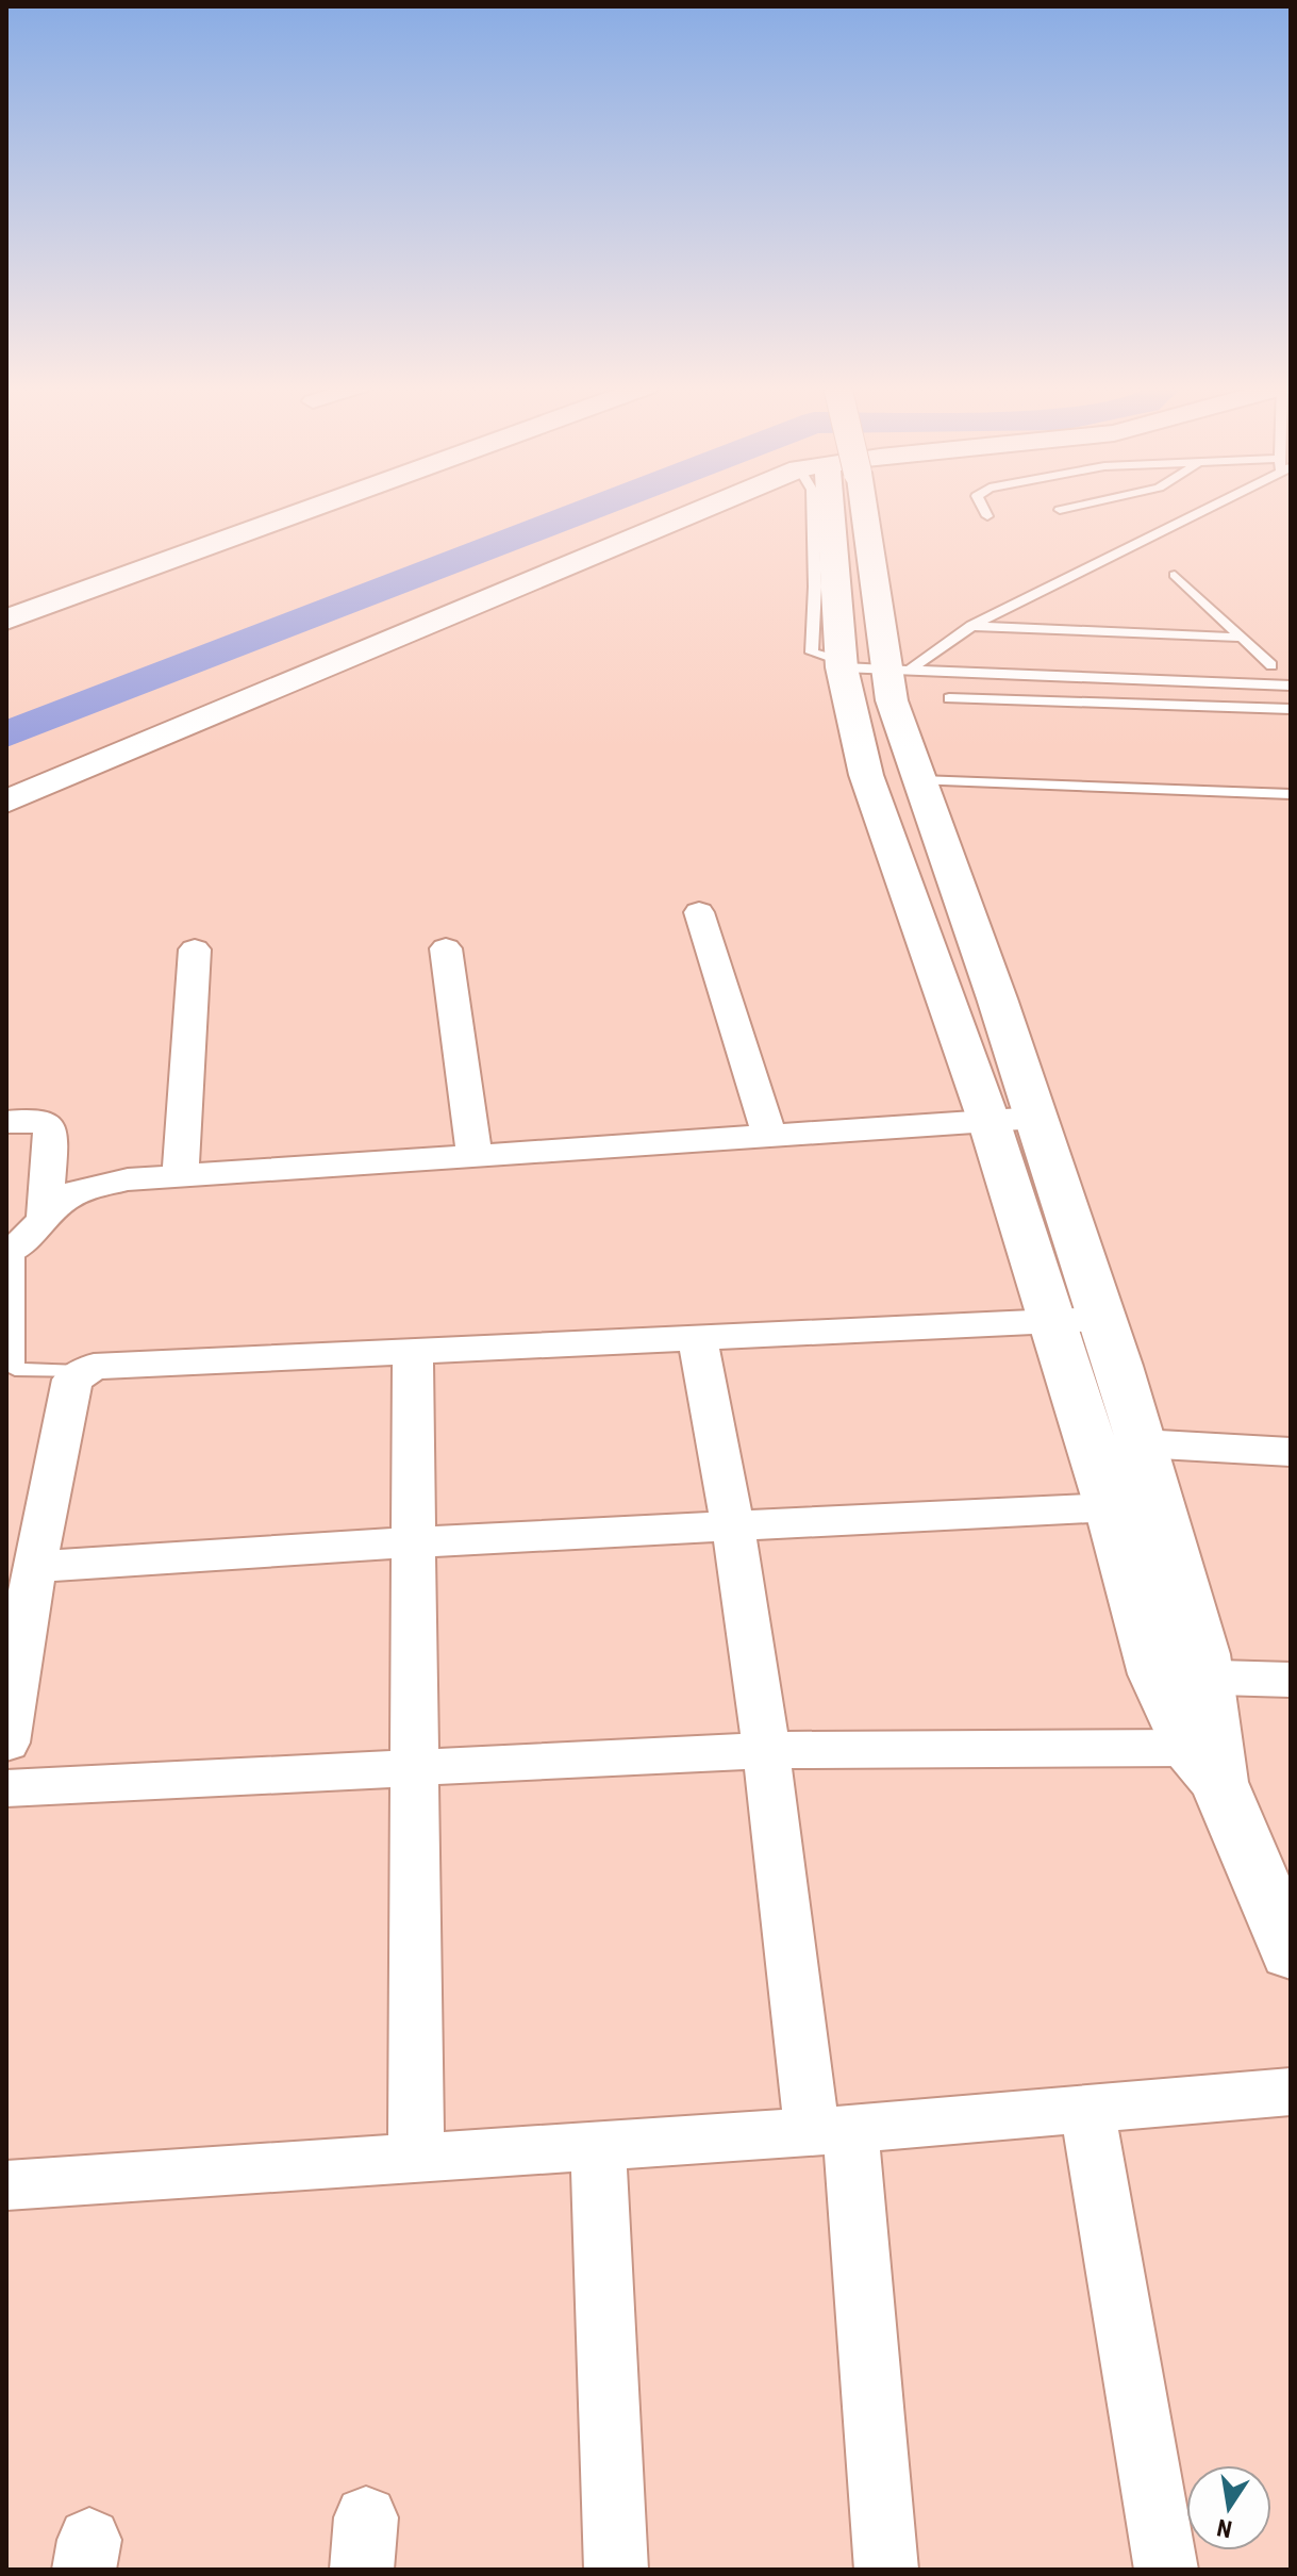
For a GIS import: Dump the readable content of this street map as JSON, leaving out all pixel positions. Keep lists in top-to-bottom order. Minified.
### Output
{"north":"bottom"}
